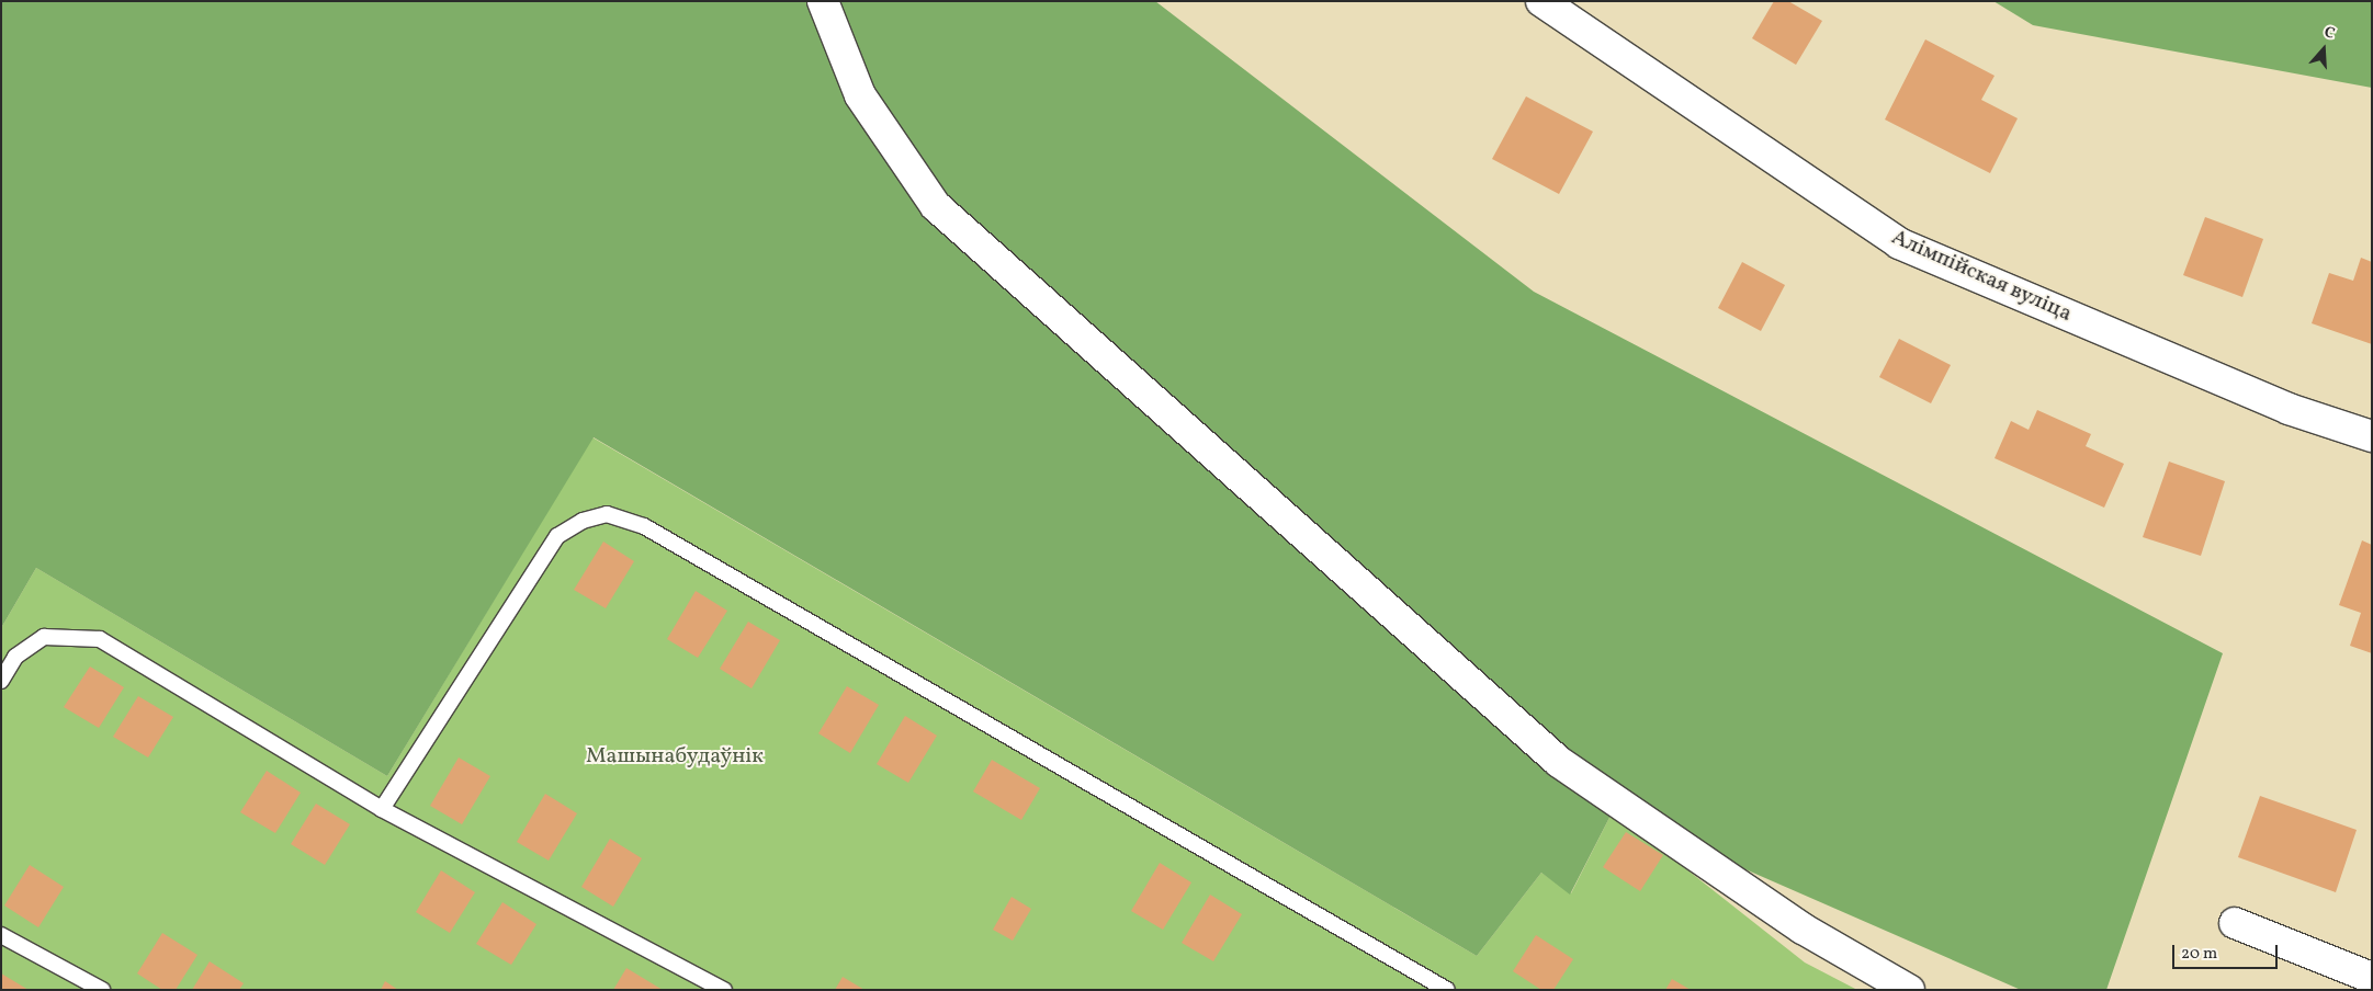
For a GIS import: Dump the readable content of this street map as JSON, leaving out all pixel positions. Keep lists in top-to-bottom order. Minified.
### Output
{"streets":{"street":["Алімпійская вуліца"]},"parks":["Машынабудаўнік"],"scale_bar":"20 m","north":"top"}
